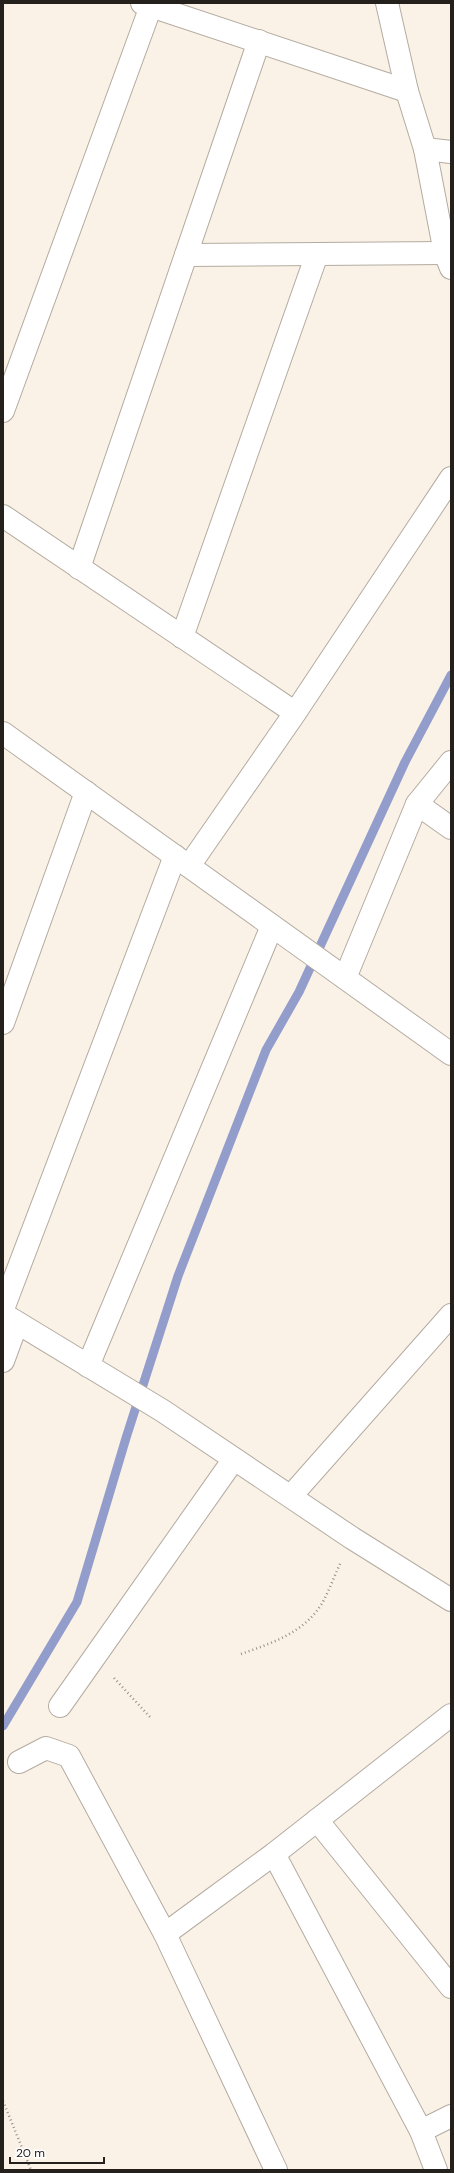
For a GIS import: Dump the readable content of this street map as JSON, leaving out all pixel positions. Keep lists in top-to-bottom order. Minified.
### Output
{"scale_bar":"20 m"}
